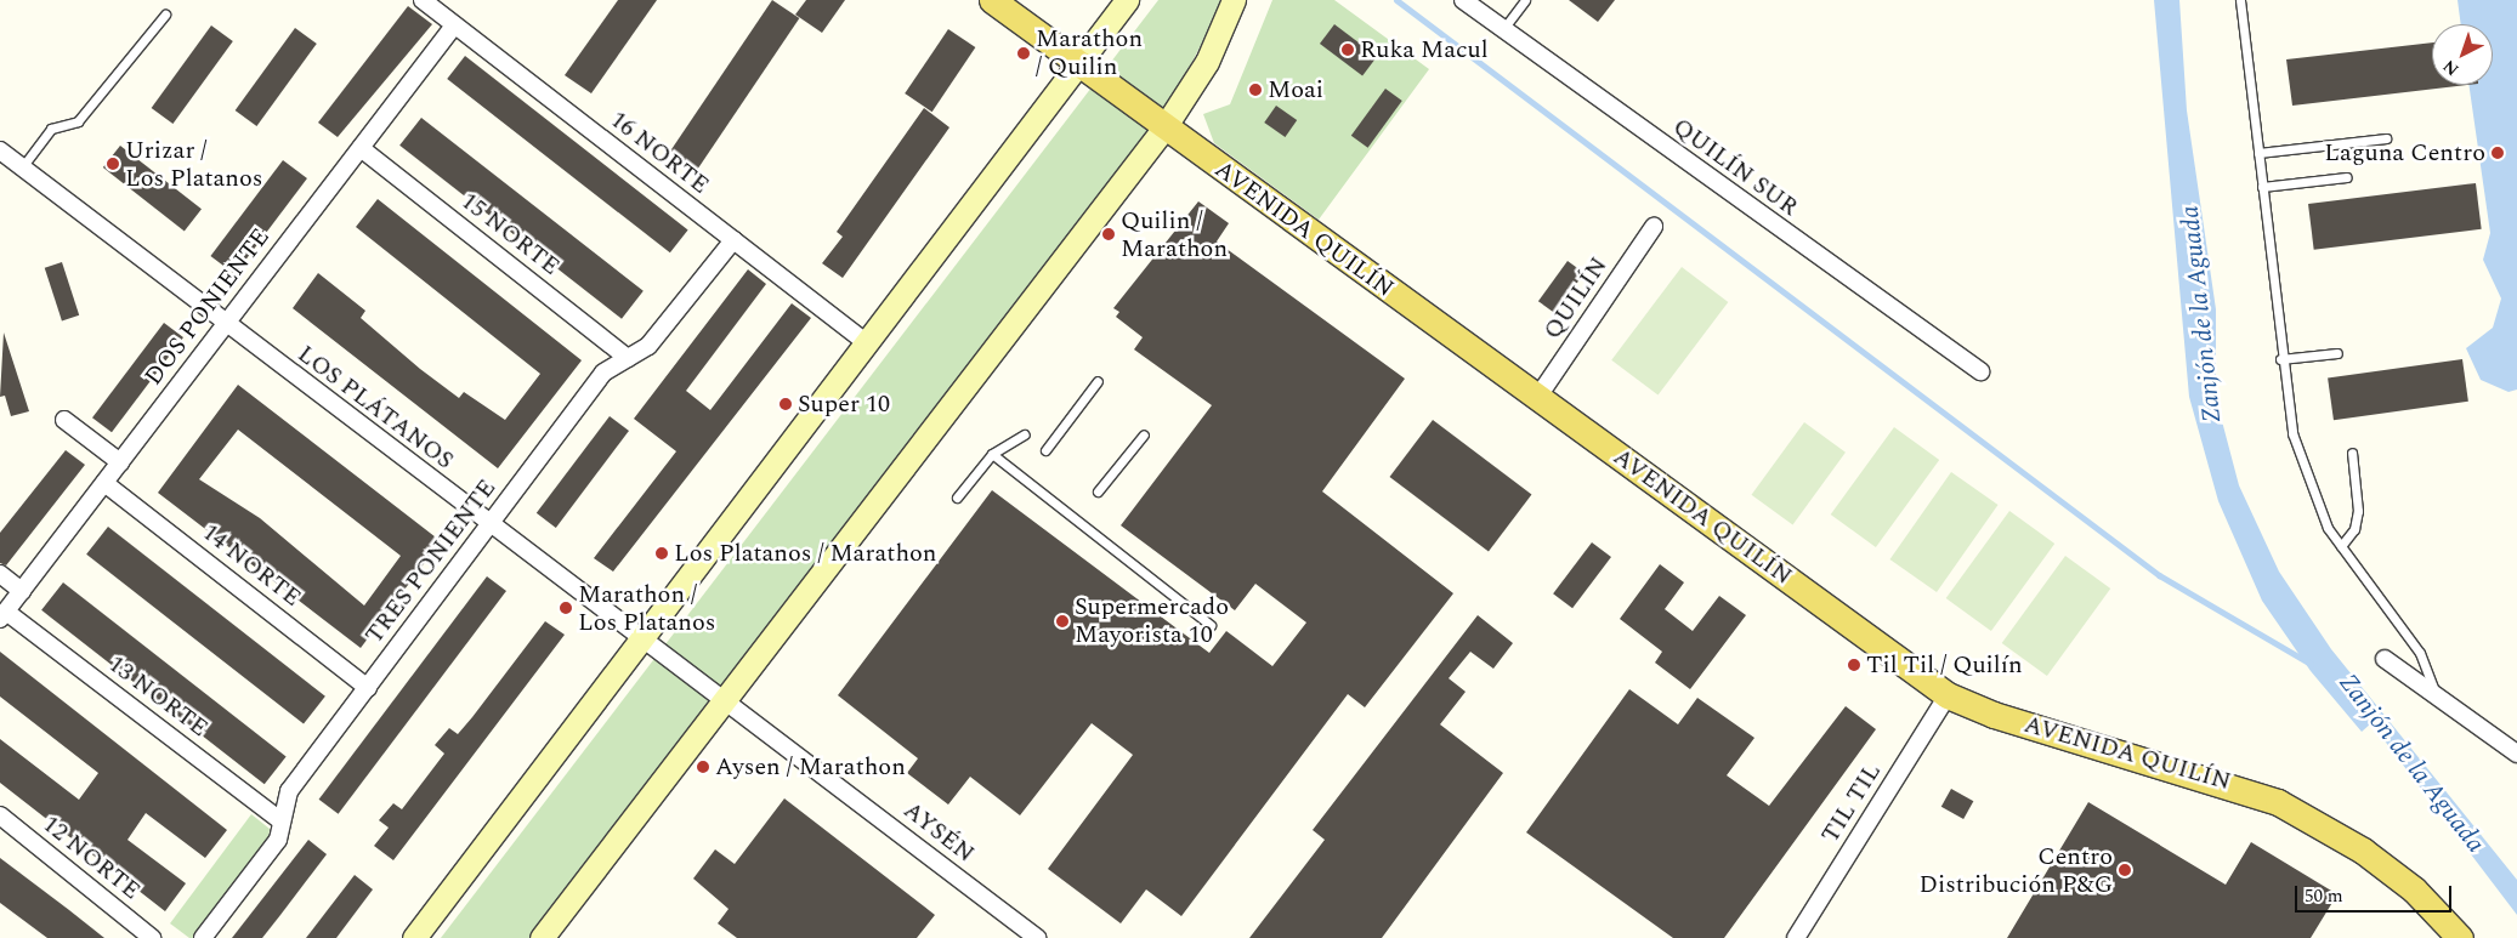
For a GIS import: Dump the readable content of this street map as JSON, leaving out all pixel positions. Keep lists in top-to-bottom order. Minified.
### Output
{"streets":{"main road":["AVENIDA QUILÍN"],"street":["16 NORTE","QUILÍN SUR","15 NORTE","QUILÍN","DOS PONIENTE","LOS PLÁTANOS","TRES PONIENTE","14 NORTE","13 NORTE","TIL TIL","AYSÉN","12 NORTE"]},"crossings":[["16 NORTE","DOS PONIENTE"],["16 NORTE","TRES PONIENTE"],["AVENIDA QUILÍN","QUILÍN"],["AVENIDA QUILÍN","TIL TIL"],["15 NORTE","DOS PONIENTE"],["15 NORTE","TRES PONIENTE"],["DOS PONIENTE","LOS PLÁTANOS"],["DOS PONIENTE","14 NORTE"],["DOS PONIENTE","13 NORTE"],["LOS PLÁTANOS","TRES PONIENTE"],["LOS PLÁTANOS","AYSÉN"],["TRES PONIENTE","14 NORTE"],["TRES PONIENTE","13 NORTE"]],"water":["Zanjón de la Aguada"],"places":["Ruka Macul","Marathon / Quilin","Moai","Laguna Centro","Urizar / Los Platanos","Quilin / Marathon","Super 10","Los Platanos / Marathon","Marathon / Los Platanos","Supermercado Mayorista 10","Til Til / Quilín","Aysen / Marathon","Centro Distribución P&G"],"scale_bar":"50 m","north":"bottom left"}
